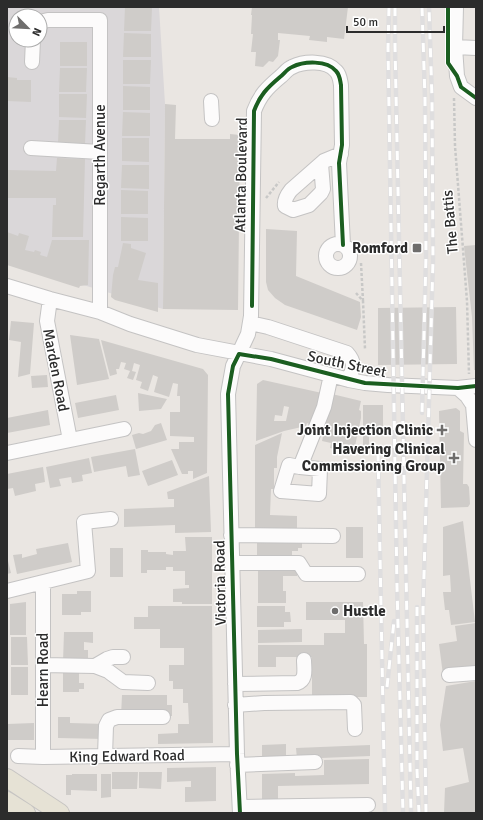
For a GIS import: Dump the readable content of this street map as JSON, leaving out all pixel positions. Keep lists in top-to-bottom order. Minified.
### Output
{"streets":{"street":["Regarth Avenue","Atlanta Boulevard","South Street","Marden Road","Victoria Road","Hearn Road","King Edward Road"],"path":["The Battis"]},"crossings":[["Regarth Avenue","South Street"],["Atlanta Boulevard","South Street"],["Atlanta Boulevard","Victoria Road"],["South Street","Marden Road"],["South Street","Victoria Road"],["Victoria Road","King Edward Road"],["Hearn Road","King Edward Road"]],"places":{"transit":["Romford"],"health":["Joint Injection Clinic","Havering Clinical Commissioning Group"],"other":["Hustle"]},"scale_bar":"50 m","north":"bottom right"}
